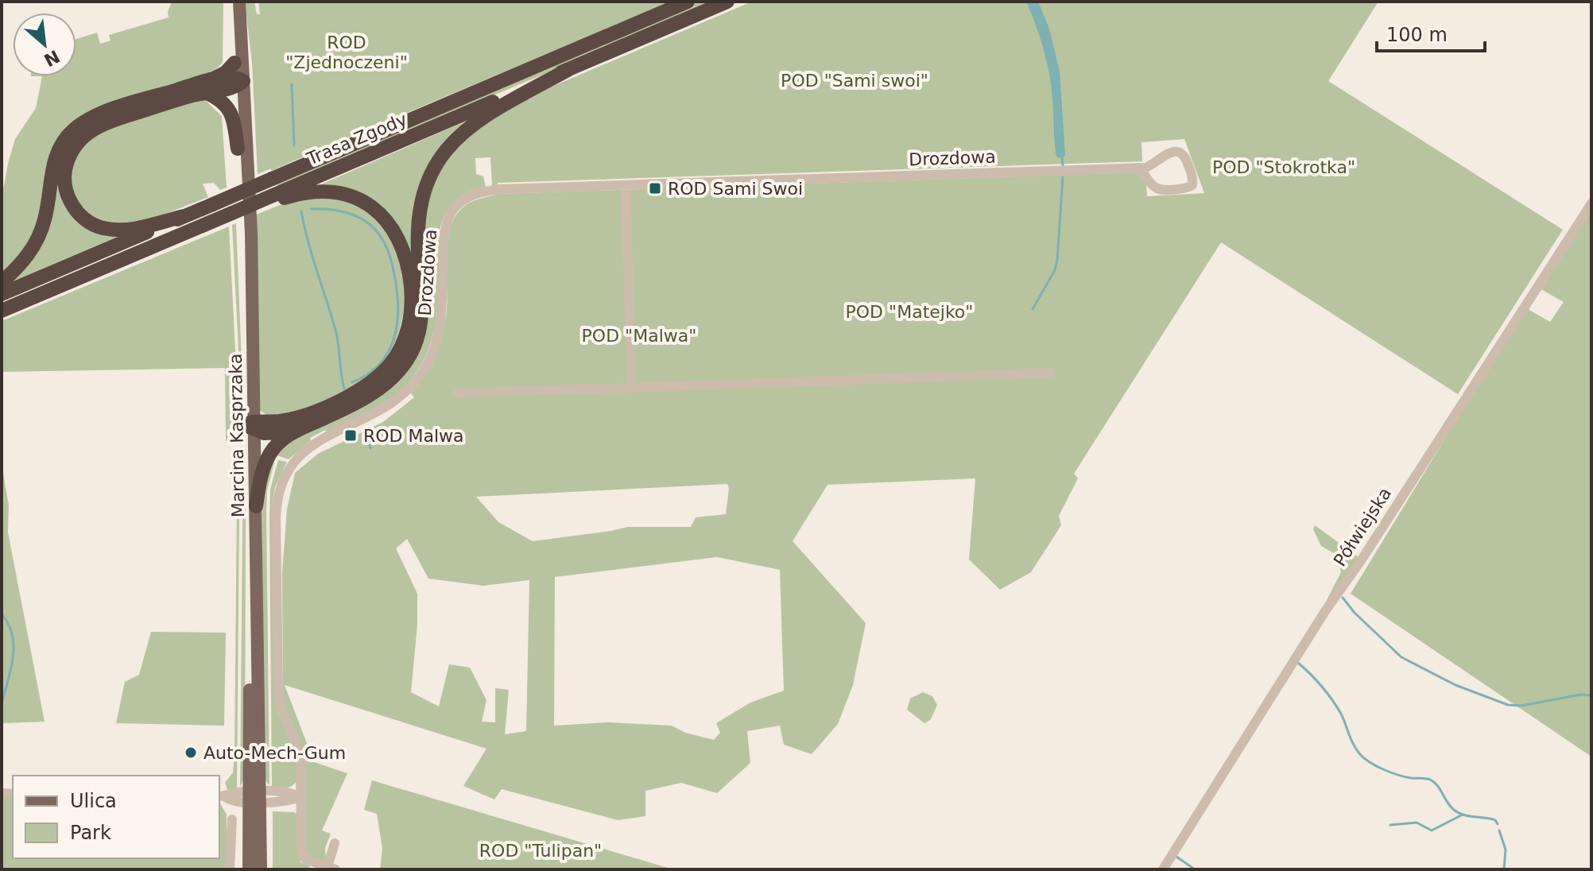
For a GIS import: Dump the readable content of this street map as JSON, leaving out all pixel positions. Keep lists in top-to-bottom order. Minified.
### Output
{"streets":{"highway":["Trasa Zgody"],"main road":["Marcina Kasprzaka"],"street":["Drozdowa","Półwiejska"]},"parks":["ROD \"Zjednoczeni\"","POD \"Sami swoi\"","POD \"Stokrotka\"","POD \"Matejko\"","POD \"Malwa\"","ROD \"Tulipan\""],"places":{"transit":["ROD Sami Swoi","ROD Malwa"],"other":["Auto-Mech-Gum"]},"legend":["Ulica","Park"],"scale_bar":"100 m","north":"bottom right"}
